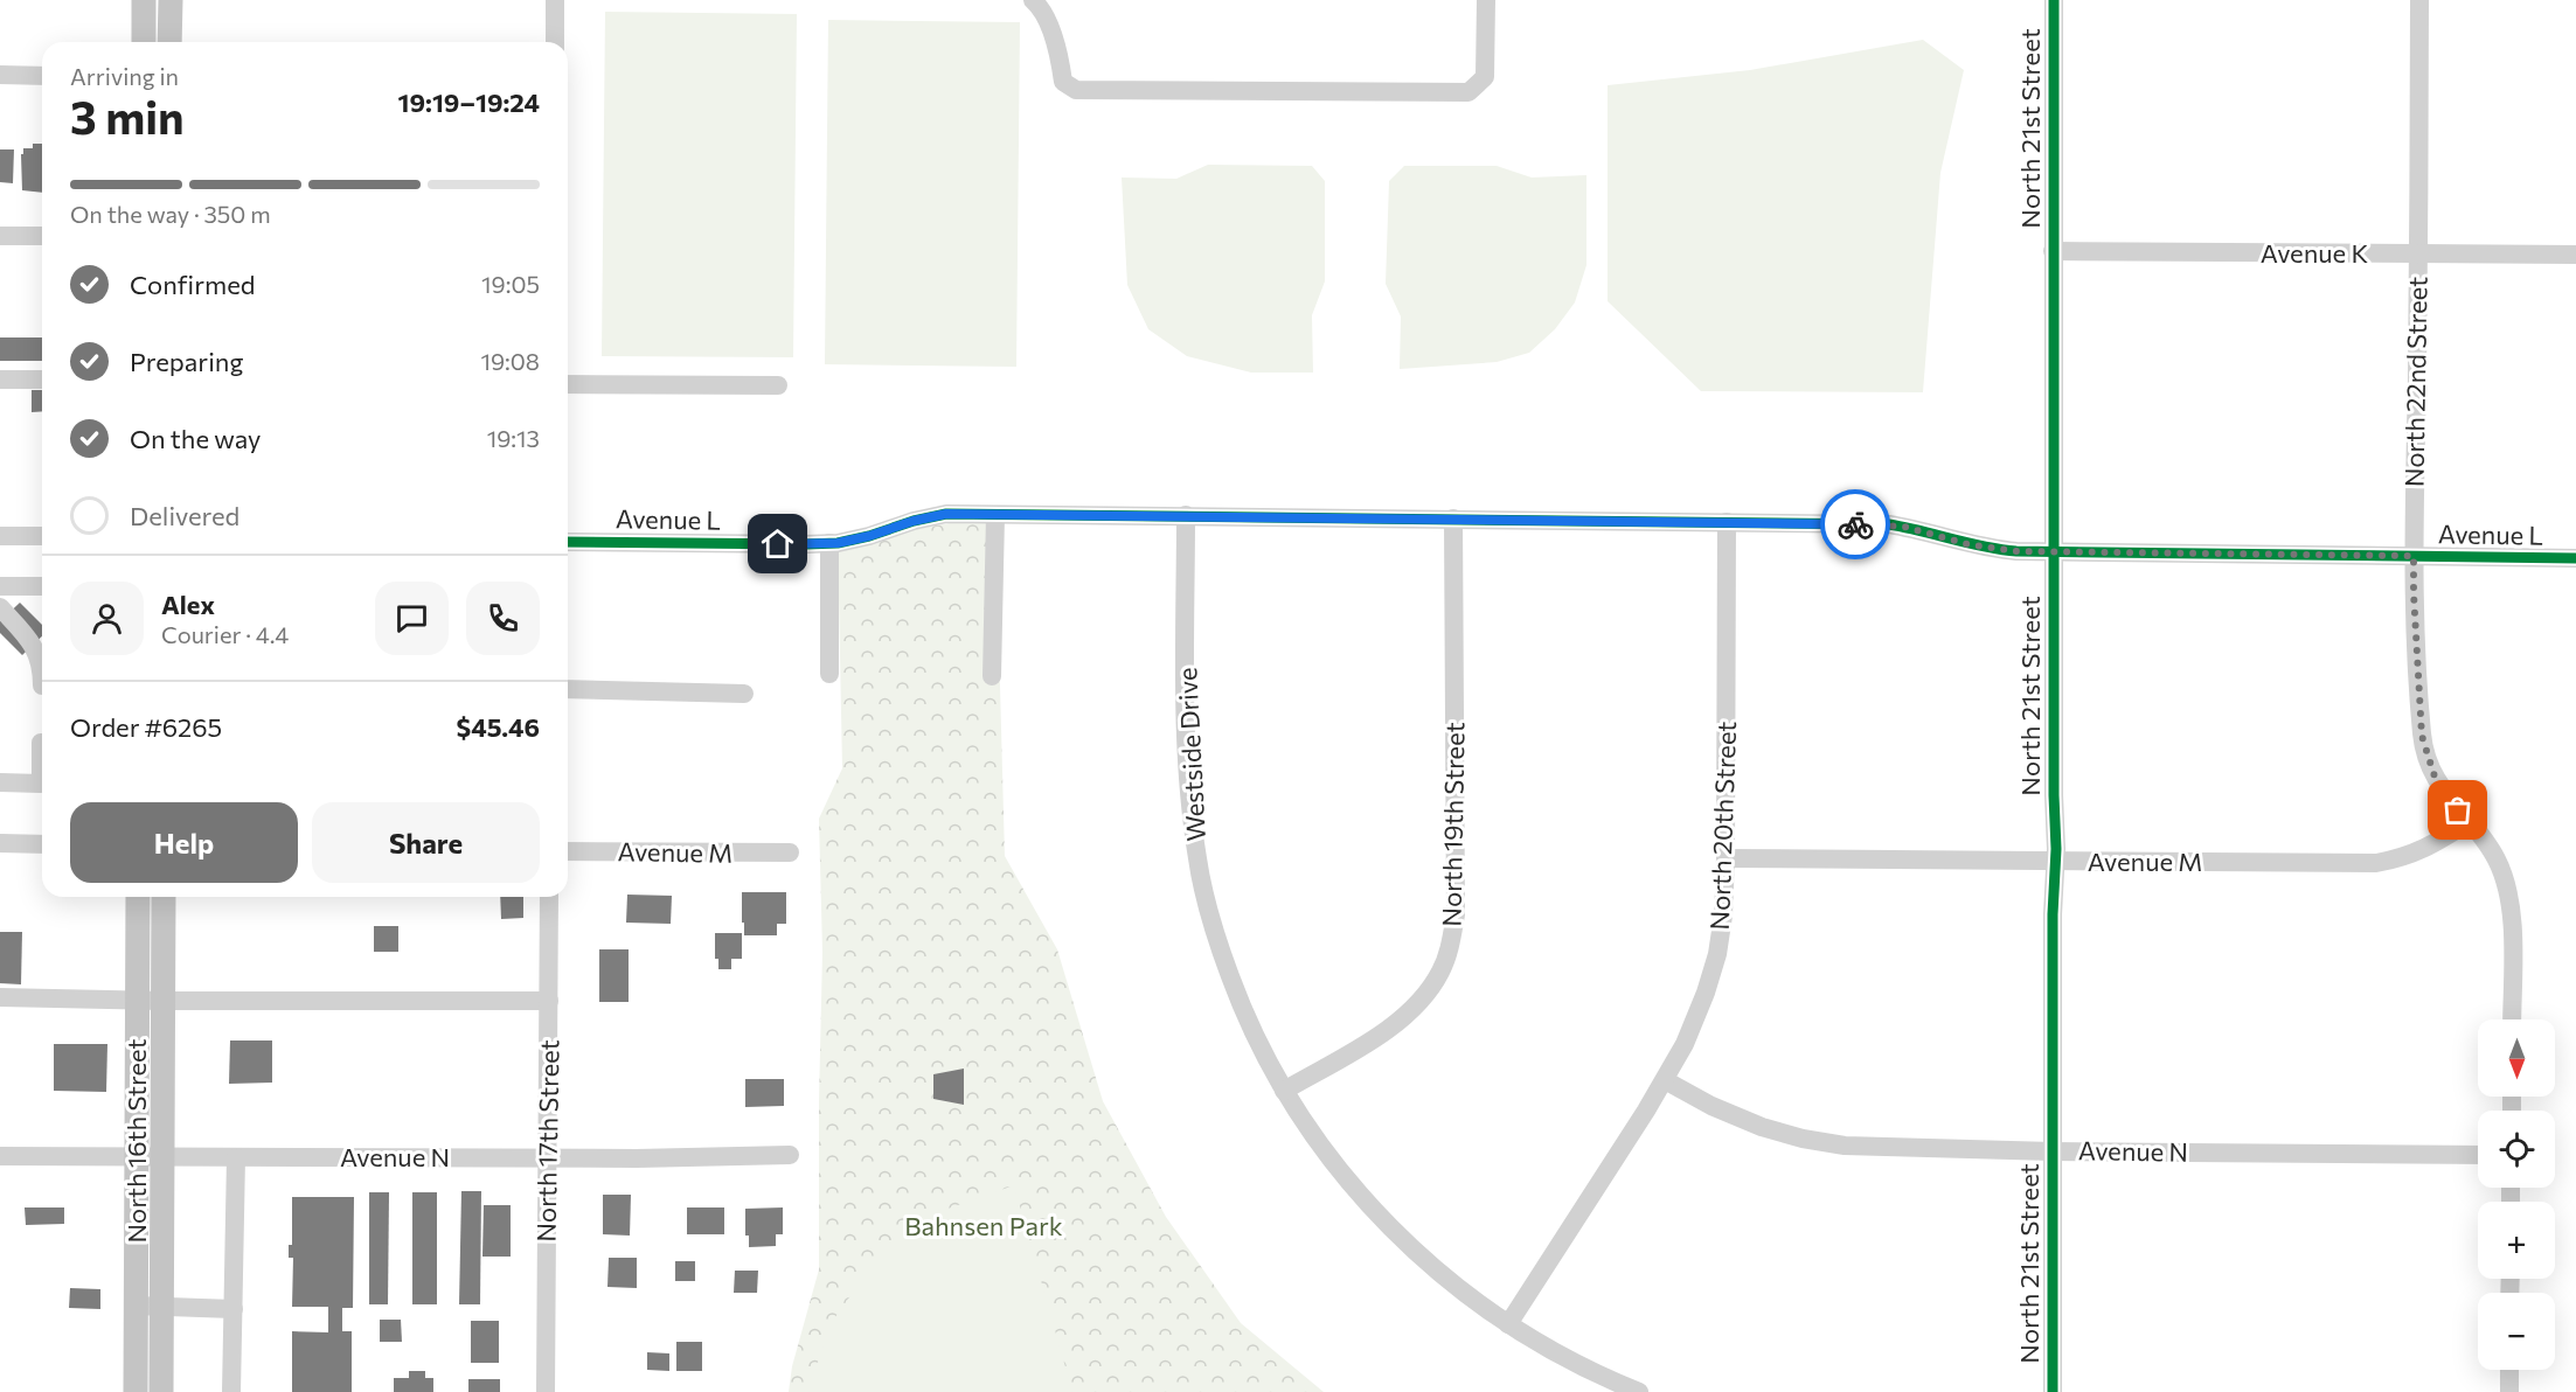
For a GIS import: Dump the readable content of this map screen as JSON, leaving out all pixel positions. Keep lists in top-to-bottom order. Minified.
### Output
{"streets":{"main road":["North 16th Street"],"street":["North 21st Street","Avenue K","North 22nd Street","Avenue L","Westside Drive","North 19th Street","North 20th Street","Avenue M","North 17th Street","Avenue N"]},"crossings":[["North 21st Street","Avenue K"],["North 21st Street","Avenue L"],["North 21st Street","Avenue M"],["North 21st Street","Avenue N"],["Avenue K","North 22nd Street"],["North 22nd Street","Avenue L"],["North 22nd Street","Avenue M"],["Avenue L","Westside Drive"],["Avenue L","North 19th Street"],["Avenue L","North 20th Street"],["Westside Drive","North 19th Street"],["Westside Drive","North 20th Street"],["North 20th Street","Avenue M"],["North 20th Street","Avenue N"],["North 16th Street","Avenue N"],["North 17th Street","Avenue N"]],"parks":["Bahnsen Park"],"north":"bottom","page":{"heading":["3 min","Arriving in","19:19–19:24"],"panel":["Alex","Courier · 4.4","Order #6265","$45.46"],"bar":"On the way · 350 m","list":[["Confirmed","19:05"],["Preparing","19:08"],["On the way","19:13"],"Delivered"],"buttons":["Help","Share"],"map_buttons":["+","−"]}}
